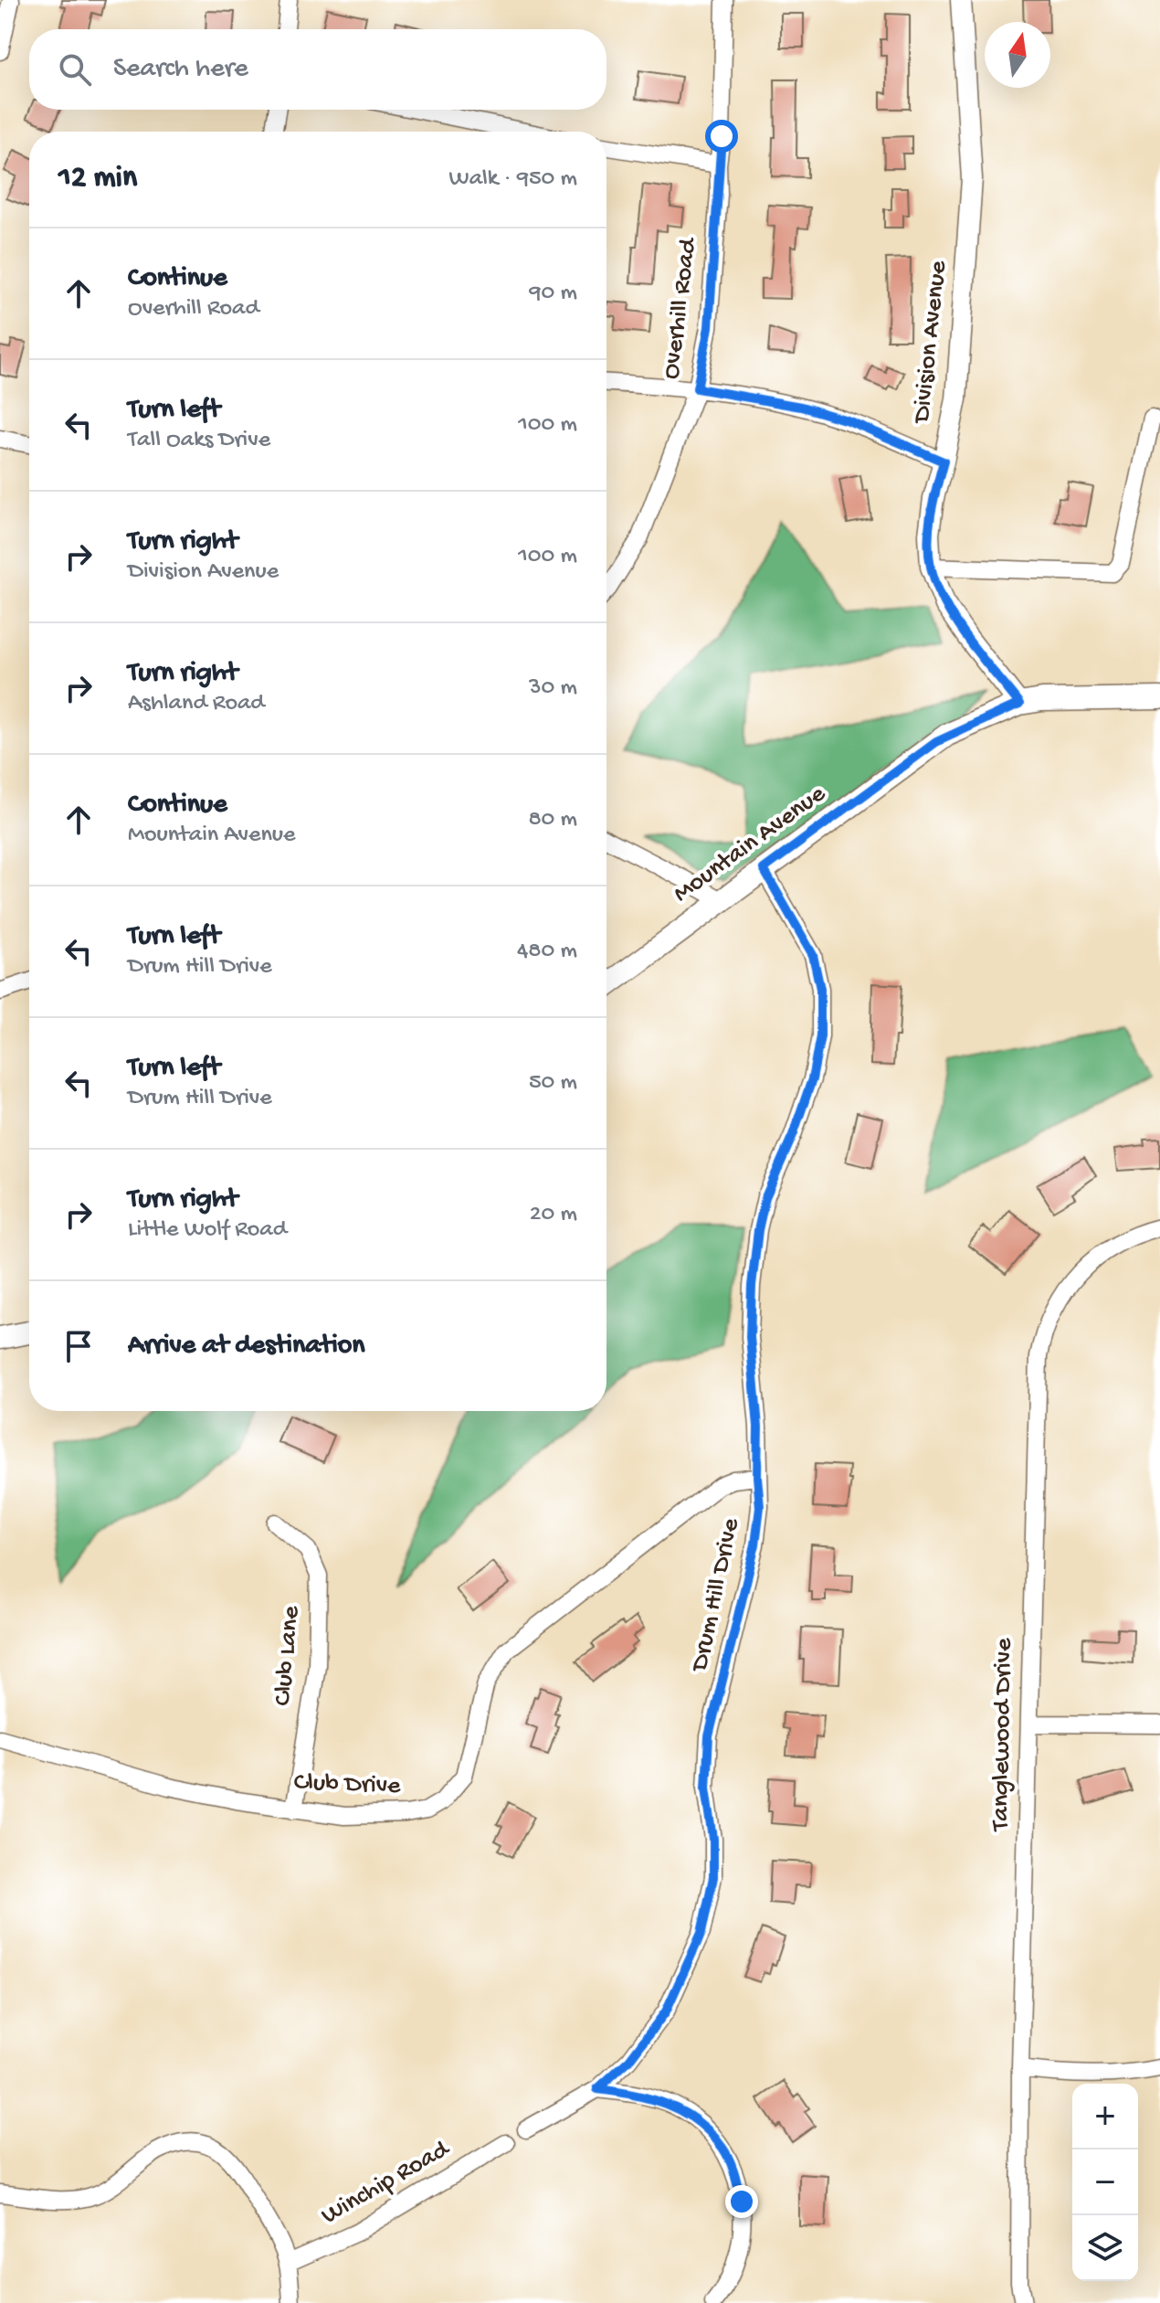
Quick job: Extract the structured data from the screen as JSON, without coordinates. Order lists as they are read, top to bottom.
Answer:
{
  "streets": {
    "main road": ["Mountain Avenue"],
    "street": [
      "Overhill Road",
      "Division Avenue",
      "Drum Hill Drive",
      "Club Lane",
      "Tanglewood Drive",
      "Club Drive",
      "Winchip Road"
    ]
  },
  "crossings": [
    ["Division Avenue", "Mountain Avenue"],
    ["Mountain Avenue", "Drum Hill Drive"],
    ["Drum Hill Drive", "Club Drive"],
    ["Club Lane", "Club Drive"]
  ],
  "north": "top",
  "page": {
    "search": "Search here",
    "heading": ["12 min", "Walk · 950 m"],
    "list": [
      ["Continue", "Overhill Road", "90 m"],
      ["Turn left", "Tall Oaks Drive", "100 m"],
      ["Turn right", "Division Avenue", "100 m"],
      ["Turn right", "Ashland Road", "30 m"],
      ["Continue", "Mountain Avenue", "80 m"],
      ["Turn left", "Drum Hill Drive", "480 m"],
      ["Turn left", "Drum Hill Drive", "50 m"],
      ["Turn right", "Little Wolf Road", "20 m"],
      "Arrive at destination"
    ],
    "map_buttons": ["+", "−"]
  }
}
